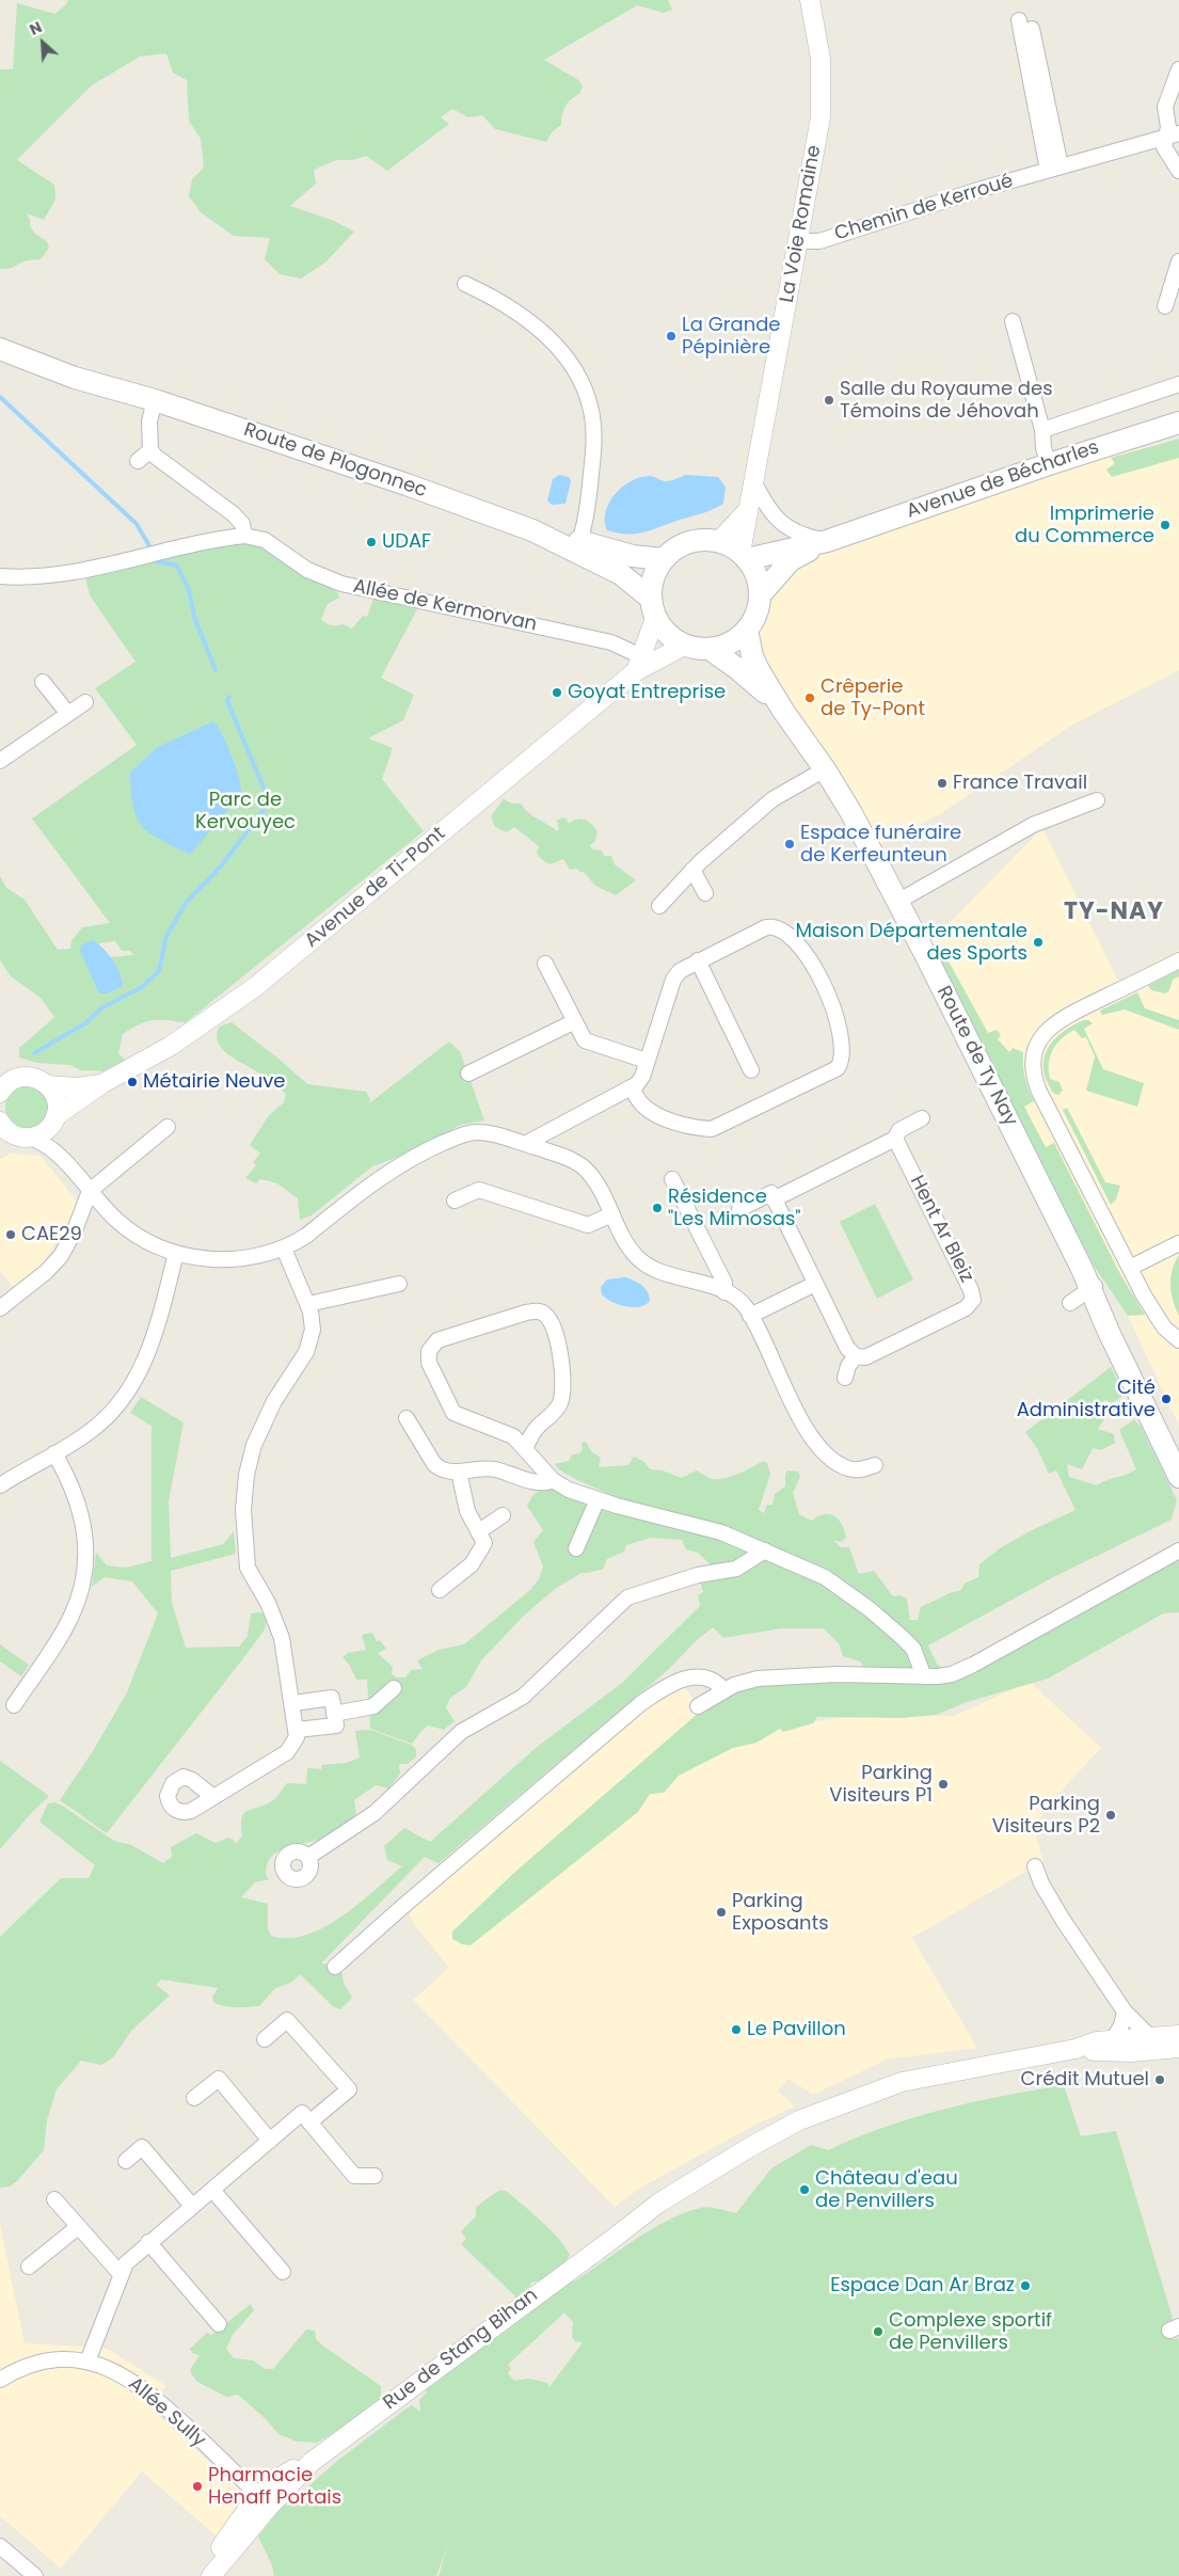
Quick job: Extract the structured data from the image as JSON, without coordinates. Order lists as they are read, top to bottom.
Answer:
{
  "streets": {
    "main road": ["Route de Plogonnec", "Avenue de Bécharles", "Route de Ty Nay"],
    "street": [
      "Chemin de Kerroué",
      "La Voie Romaine",
      "Allée de Kermorvan",
      "Avenue de Ti-Pont",
      "Hent Ar Bleiz",
      "Rue de Stang Bihan",
      "Allée Sully"
    ]
  },
  "crossings": [
    ["Chemin de Kerroué", "La Voie Romaine"],
    ["La Voie Romaine", "Route de Plogonnec"],
    ["La Voie Romaine", "Avenue de Bécharles"],
    ["La Voie Romaine", "Avenue de Ti-Pont"],
    ["La Voie Romaine", "Route de Ty Nay"],
    ["Route de Plogonnec", "Avenue de Bécharles"],
    ["Route de Plogonnec", "Avenue de Ti-Pont"],
    ["Route de Plogonnec", "Route de Ty Nay"],
    ["Avenue de Bécharles", "Avenue de Ti-Pont"],
    ["Avenue de Bécharles", "Route de Ty Nay"],
    ["Allée de Kermorvan", "Avenue de Ti-Pont"],
    ["Avenue de Ti-Pont", "Route de Ty Nay"],
    ["Rue de Stang Bihan", "Allée Sully"]
  ],
  "districts": ["TY-NAY"],
  "parks": ["Parc de Kervouyec"],
  "places": [
    "La Grande Pépinière",
    "Salle du Royaume des Témoins de Jéhovah",
    "Imprimerie du Commerce",
    "UDAF",
    "Goyat Entreprise",
    "Crêperie de Ty-Pont",
    "France Travail",
    "Espace funéraire de Kerfeunteun",
    "Maison Départementale des Sports",
    "Métairie Neuve",
    "Résidence \"Les Mimosas\"",
    "CAE29",
    "Cité Administrative",
    "Parking Visiteurs P1",
    "Parking Visiteurs P2",
    "Parking Exposants",
    "Le Pavillon",
    "Crédit Mutuel",
    "Château d'eau de Penvillers",
    "Espace Dan Ar Braz",
    "Complexe sportif de Penvillers",
    "Pharmacie Henaff Portais"
  ],
  "north": "top left"
}
